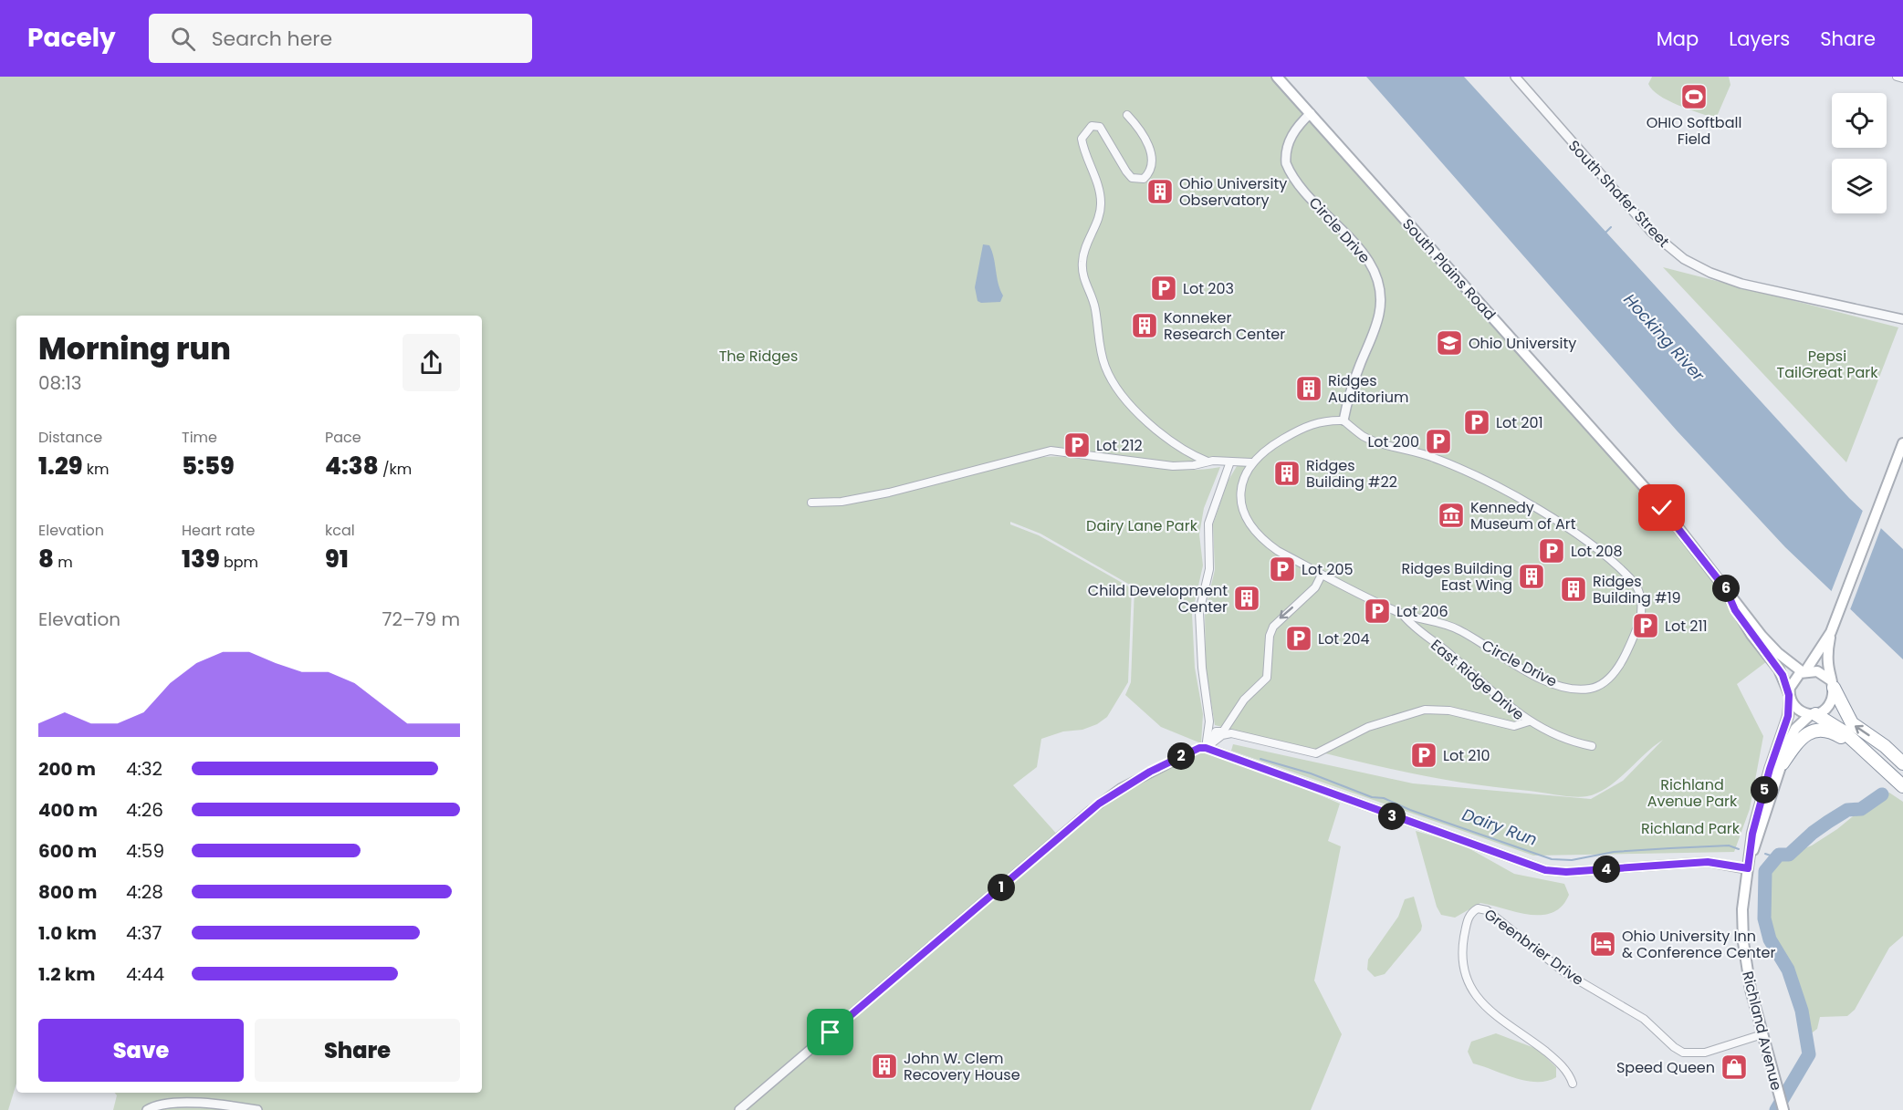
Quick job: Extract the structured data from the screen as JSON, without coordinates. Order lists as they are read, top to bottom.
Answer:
{
  "streets": {
    "main road": ["South Plains Road", "Richland Avenue"],
    "street": [
      "South Shafer Street",
      "Circle Drive",
      "East Ridge Drive",
      "Greenbrier Drive"
    ]
  },
  "crossings": [
    ["Circle Drive", "South Plains Road"],
    ["Circle Drive", "East Ridge Drive"],
    ["South Plains Road", "Richland Avenue"],
    ["Greenbrier Drive", "Richland Avenue"]
  ],
  "water": ["Hocking River", "Dairy Run"],
  "parks": [
    "The Ridges",
    "Pepsi TailGreat Park",
    "Dairy Lane Park",
    "Richland Avenue Park",
    "Richland Park"
  ],
  "places": {
    "sports": ["OHIO Softball Field"],
    "building": [
      "Ohio University Observatory",
      "Konneker Research Center",
      "Ridges Auditorium",
      "Ridges Building #22",
      "Ridges Building East Wing",
      "Ridges Building #19",
      "Child Development Center",
      "John W. Clem Recovery House"
    ],
    "parking": [
      "Lot 203",
      "Lot 201",
      "Lot 200",
      "Lot 212",
      "Lot 208",
      "Lot 205",
      "Lot 206",
      "Lot 211",
      "Lot 204",
      "Lot 210"
    ],
    "school or university": ["Ohio University"],
    "museum": ["Kennedy Museum of Art"],
    "hotel": ["Ohio University Inn & Conference Center"],
    "shop": ["Speed Queen"]
  },
  "page": {
    "header": "Pacely",
    "search": "Search here",
    "nav": ["Map", "Layers", "Share"],
    "heading": ["Morning run", "08:13"],
    "stats": [
      ["Distance", "1.29 km"],
      ["Time", "5:59"],
      ["Pace", "4:38 /km"],
      ["Elevation", "8 m"],
      ["Heart rate", "139 bpm"],
      ["kcal", "91"]
    ],
    "pins": [
      "6",
      "2",
      "5",
      "3",
      "4",
      "1"
    ],
    "chart": ["Elevation", "72–79 m"],
    "list": [
      {
        "name": "200 m",
        "note": "4:32"
      },
      {
        "name": "400 m",
        "note": "4:26"
      },
      {
        "name": "600 m",
        "note": "4:59"
      },
      {
        "name": "800 m",
        "note": "4:28"
      },
      {
        "name": "1.0 km",
        "note": "4:37"
      },
      {
        "name": "1.2 km",
        "note": "4:44"
      }
    ],
    "buttons": ["Save", "Share"]
  }
}
